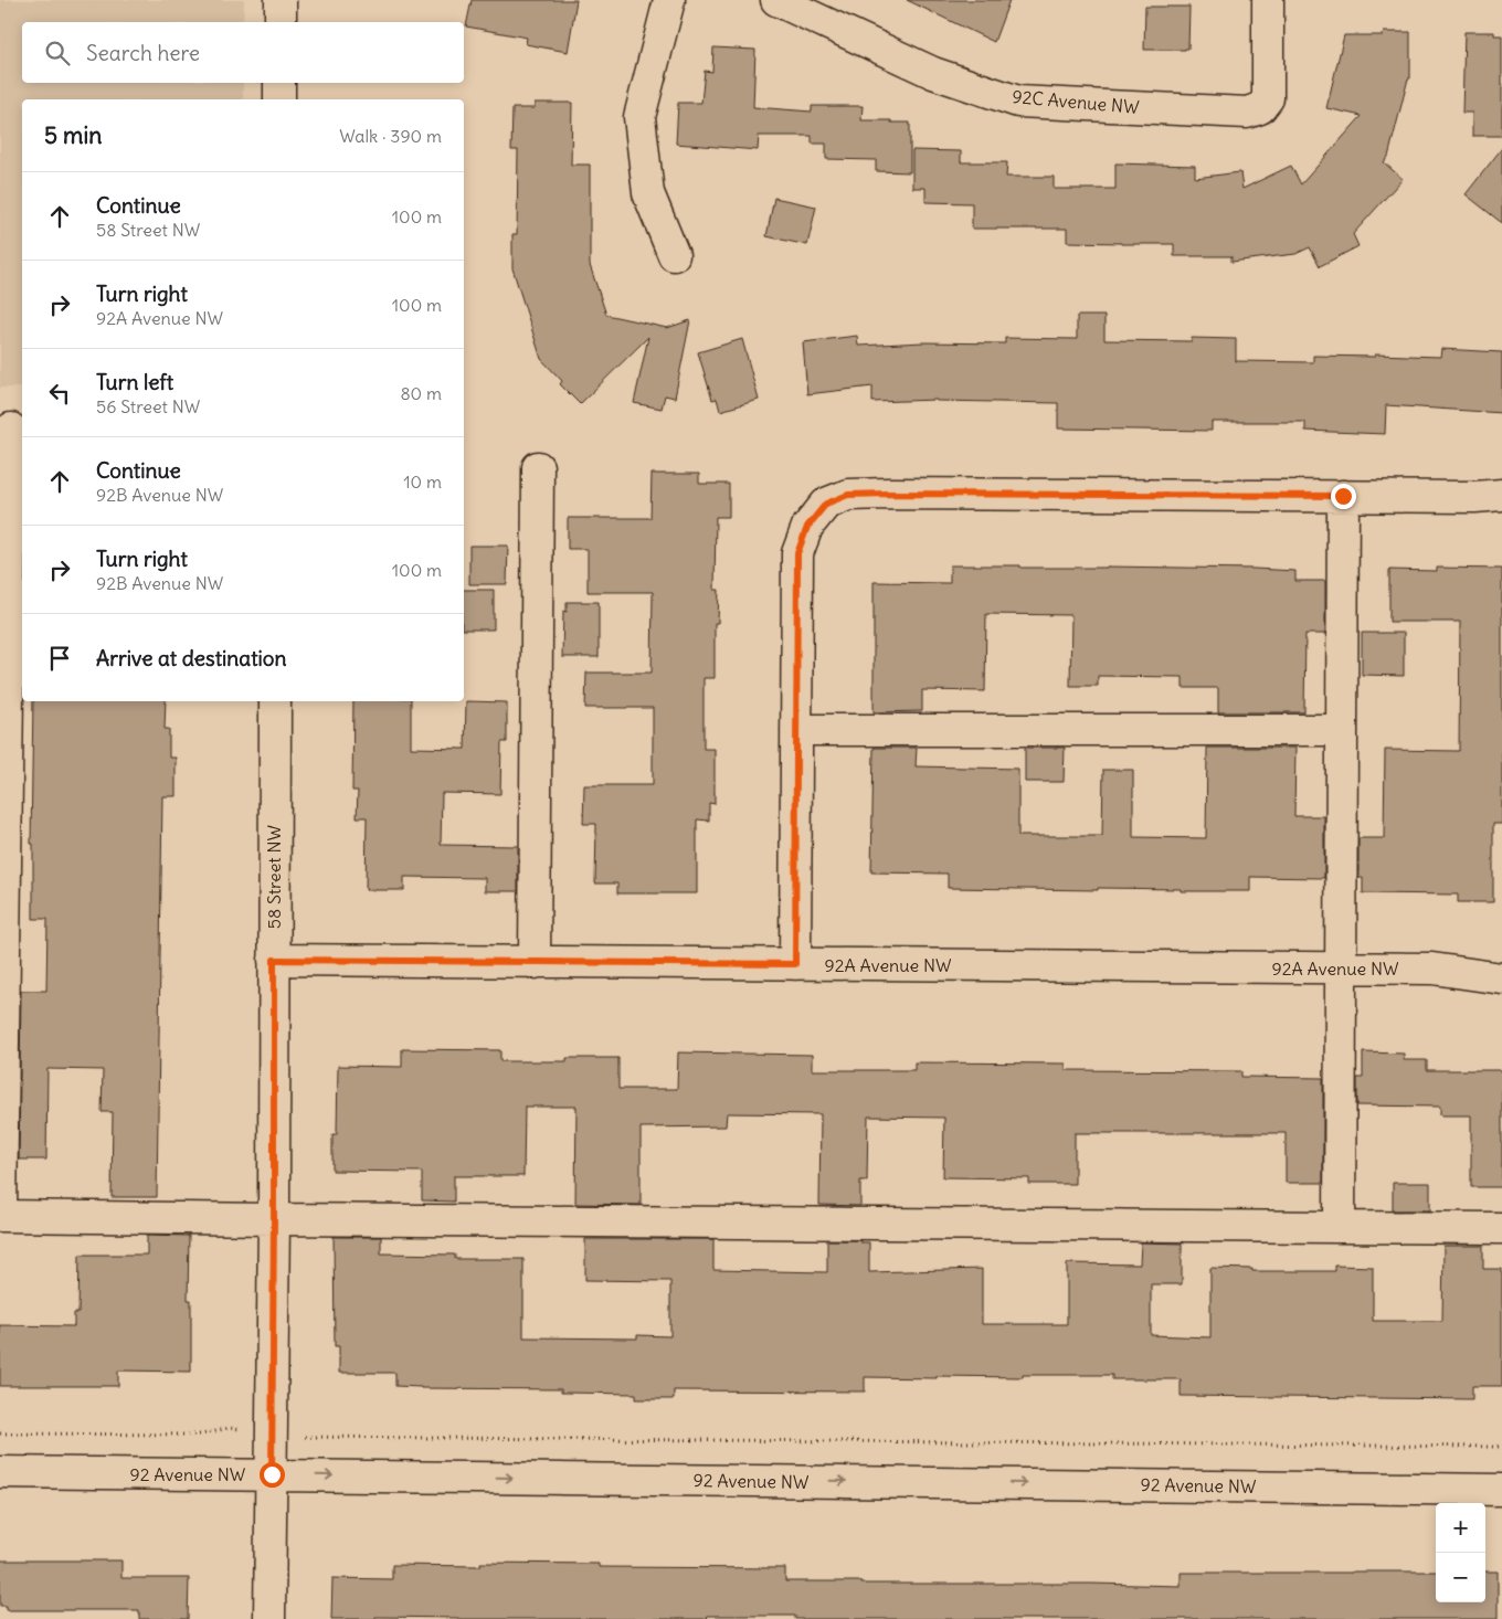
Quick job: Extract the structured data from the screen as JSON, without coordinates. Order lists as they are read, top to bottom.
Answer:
{
  "streets": {
    "street": [
      "92C Avenue NW",
      "58 Street NW",
      "92A Avenue NW",
      "92 Avenue NW"
    ]
  },
  "crossings": [
    ["58 Street NW", "92A Avenue NW"],
    ["58 Street NW", "92 Avenue NW"]
  ],
  "page": {
    "search": "Search here",
    "heading": ["5 min", "Walk · 390 m"],
    "list": [
      ["Continue", "58 Street NW", "100 m"],
      ["Turn right", "92A Avenue NW", "100 m"],
      ["Turn left", "56 Street NW", "80 m"],
      ["Continue", "92B Avenue NW", "10 m"],
      ["Turn right", "92B Avenue NW", "100 m"],
      "Arrive at destination"
    ],
    "map_buttons": ["+", "−"]
  }
}
